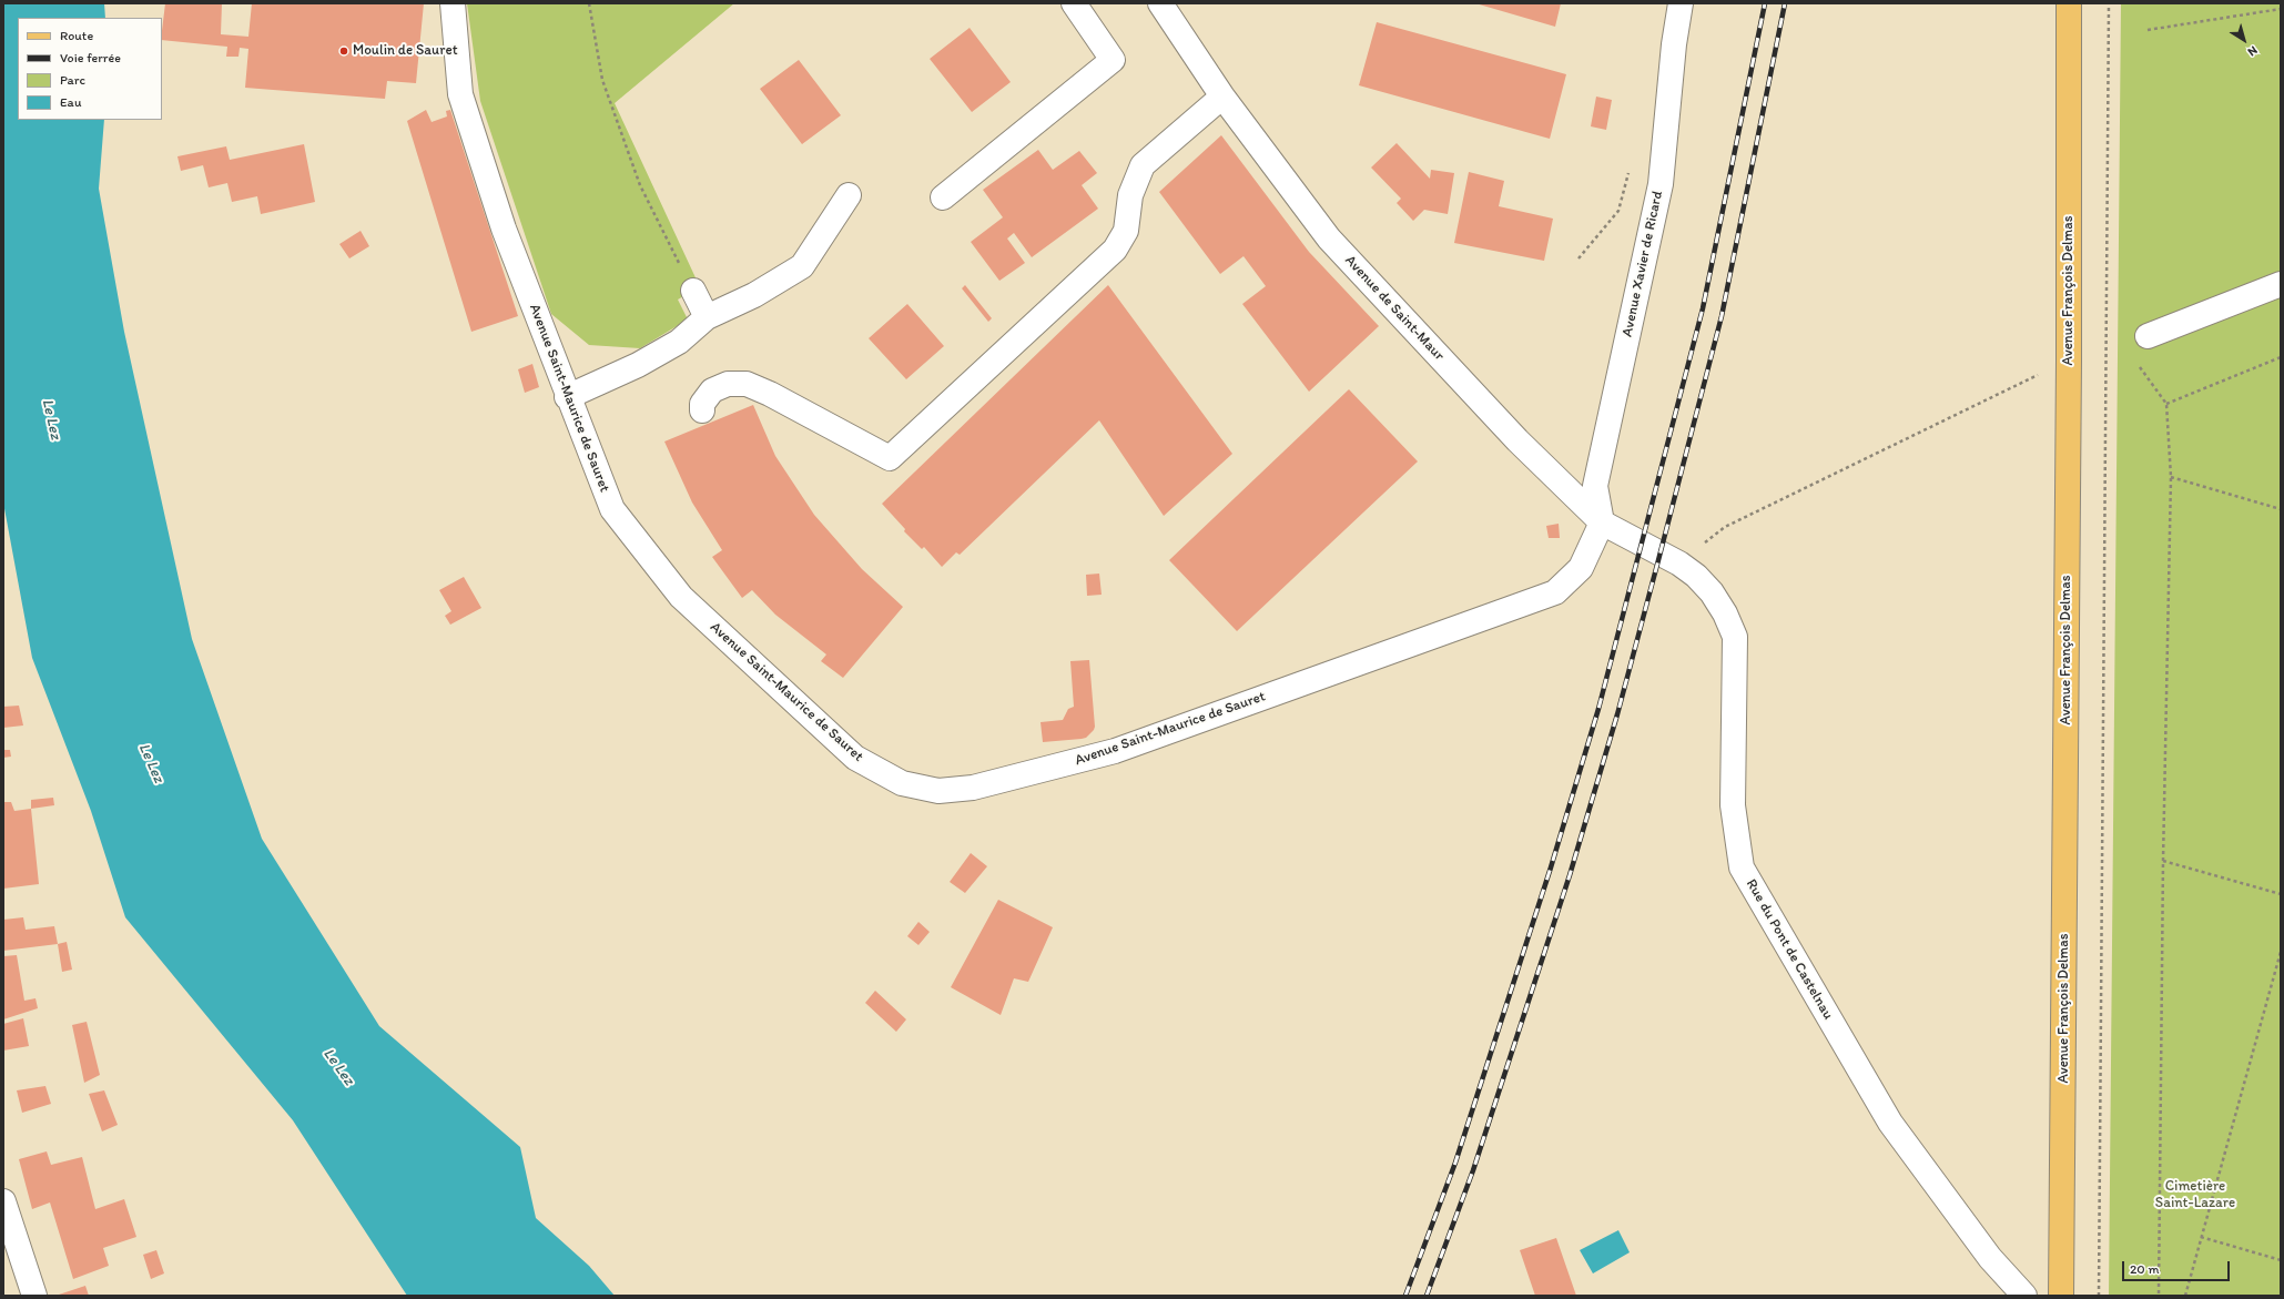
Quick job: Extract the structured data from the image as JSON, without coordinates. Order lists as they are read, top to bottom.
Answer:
{
  "streets": {
    "main road": ["Avenue François Delmas"],
    "street": [
      "Avenue Xavier de Ricard",
      "Avenue de Saint-Maur",
      "Avenue Saint-Maurice de Sauret",
      "Rue du Pont de Castelnau"
    ]
  },
  "crossings": [
    ["Avenue Xavier de Ricard", "Avenue de Saint-Maur"],
    ["Avenue Xavier de Ricard", "Avenue Saint-Maurice de Sauret"],
    ["Avenue de Saint-Maur", "Avenue Saint-Maurice de Sauret"],
    ["Avenue de Saint-Maur", "Rue du Pont de Castelnau"]
  ],
  "water": ["Le Lez"],
  "parks": ["Cimetière Saint-Lazare"],
  "places": ["Moulin de Sauret"],
  "legend": [
    "Route",
    "Voie ferrée",
    "Parc",
    "Eau"
  ],
  "scale_bar": "20 m",
  "north": "bottom right"
}
